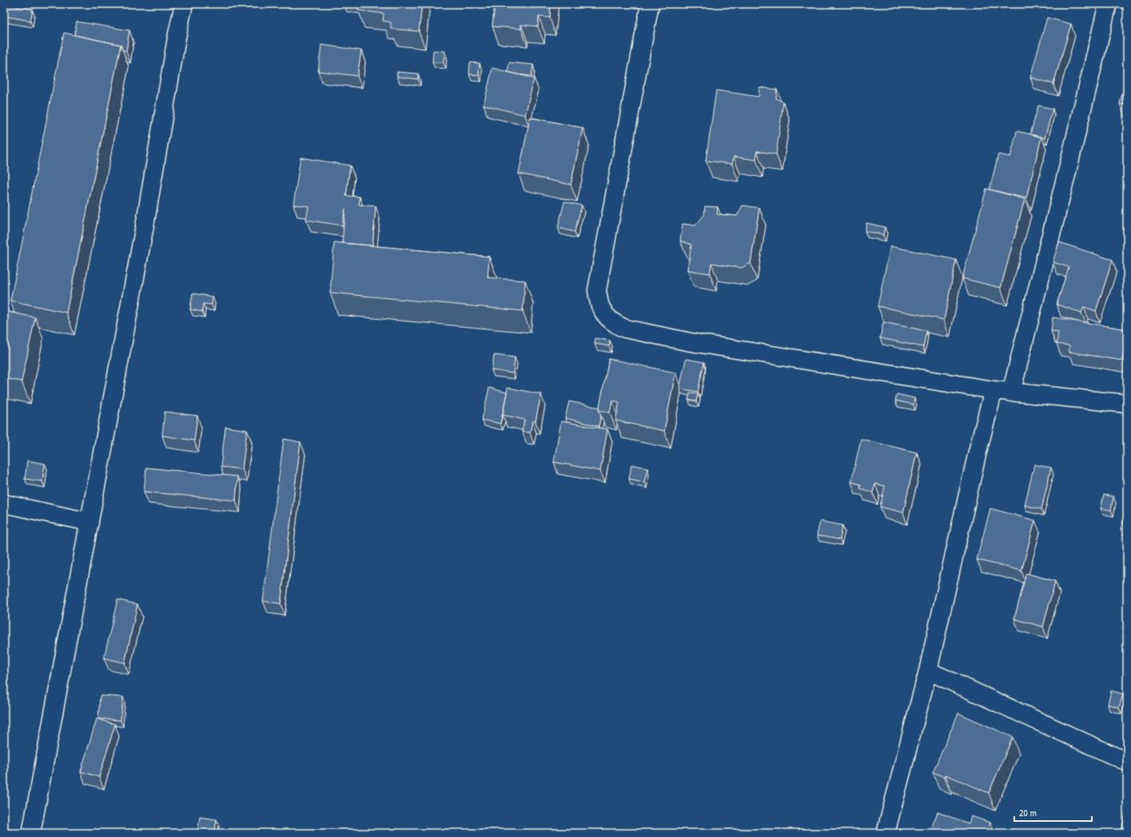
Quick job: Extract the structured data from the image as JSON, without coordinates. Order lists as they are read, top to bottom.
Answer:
{
  "scale_bar": "20 m"
}
